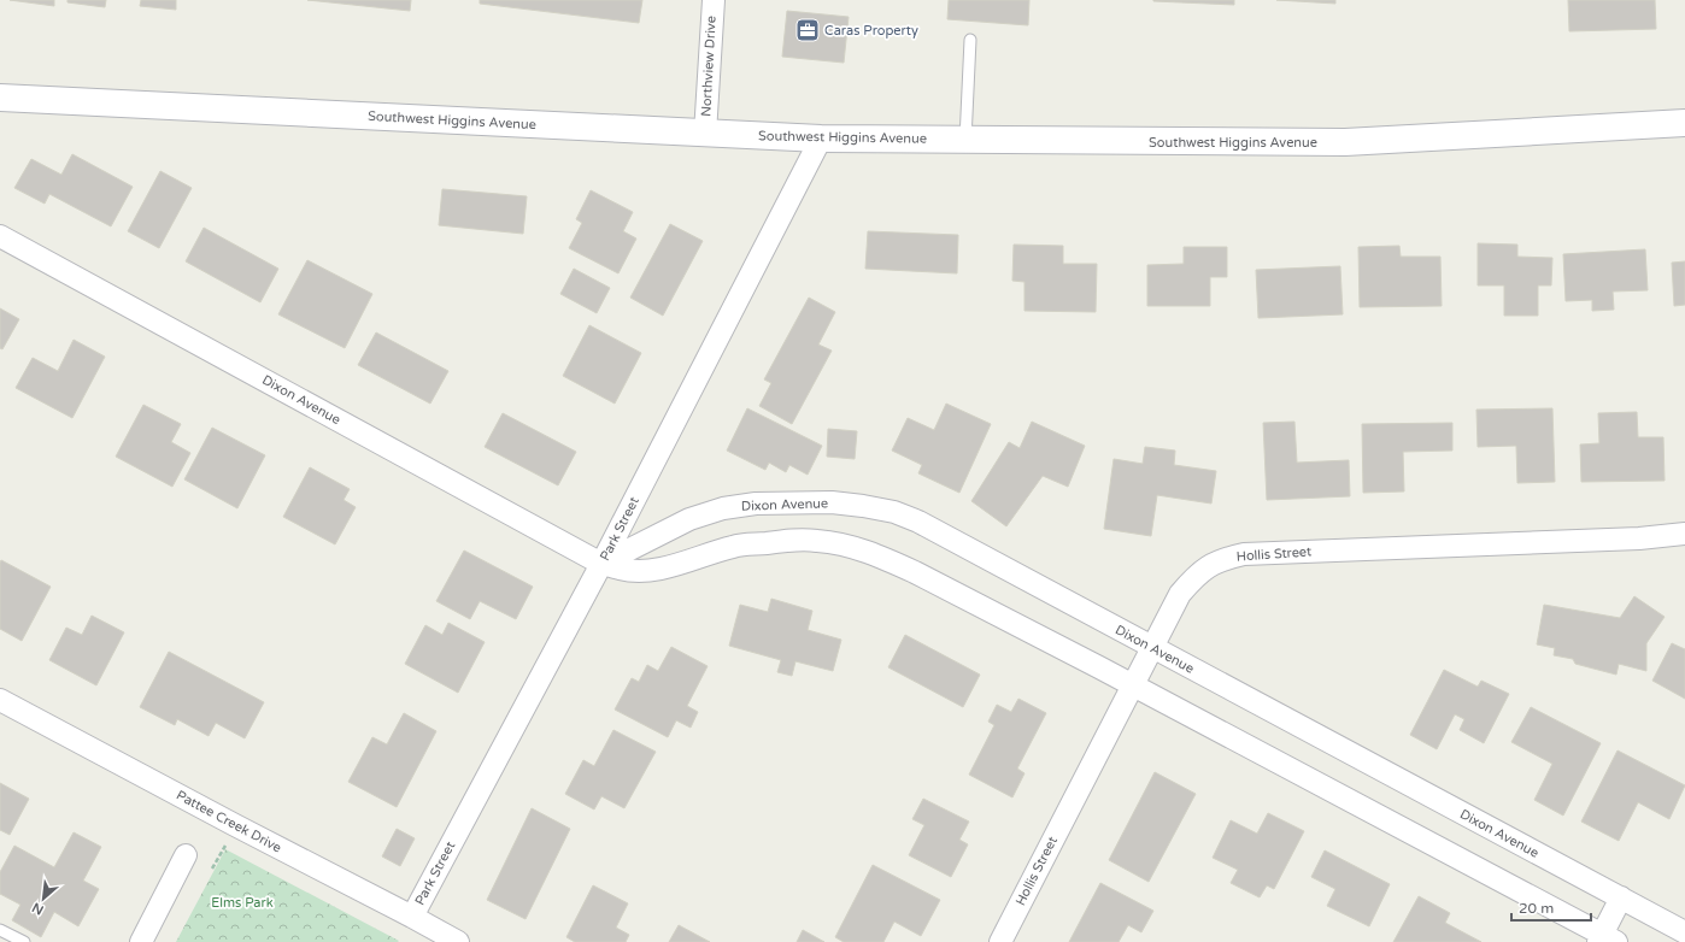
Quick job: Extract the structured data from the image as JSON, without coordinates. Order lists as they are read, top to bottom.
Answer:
{
  "streets": {
    "main road": ["Southwest Higgins Avenue"],
    "street": [
      "Northview Drive",
      "Dixon Avenue",
      "Park Street",
      "Hollis Street",
      "Pattee Creek Drive"
    ]
  },
  "crossings": [
    ["Northview Drive", "Southwest Higgins Avenue"],
    ["Southwest Higgins Avenue", "Park Street"],
    ["Dixon Avenue", "Park Street"],
    ["Dixon Avenue", "Hollis Street"],
    ["Park Street", "Pattee Creek Drive"]
  ],
  "parks": ["Elms Park"],
  "places": {
    "office": ["Caras Property"]
  },
  "scale_bar": "20 m",
  "north": "bottom left"
}
